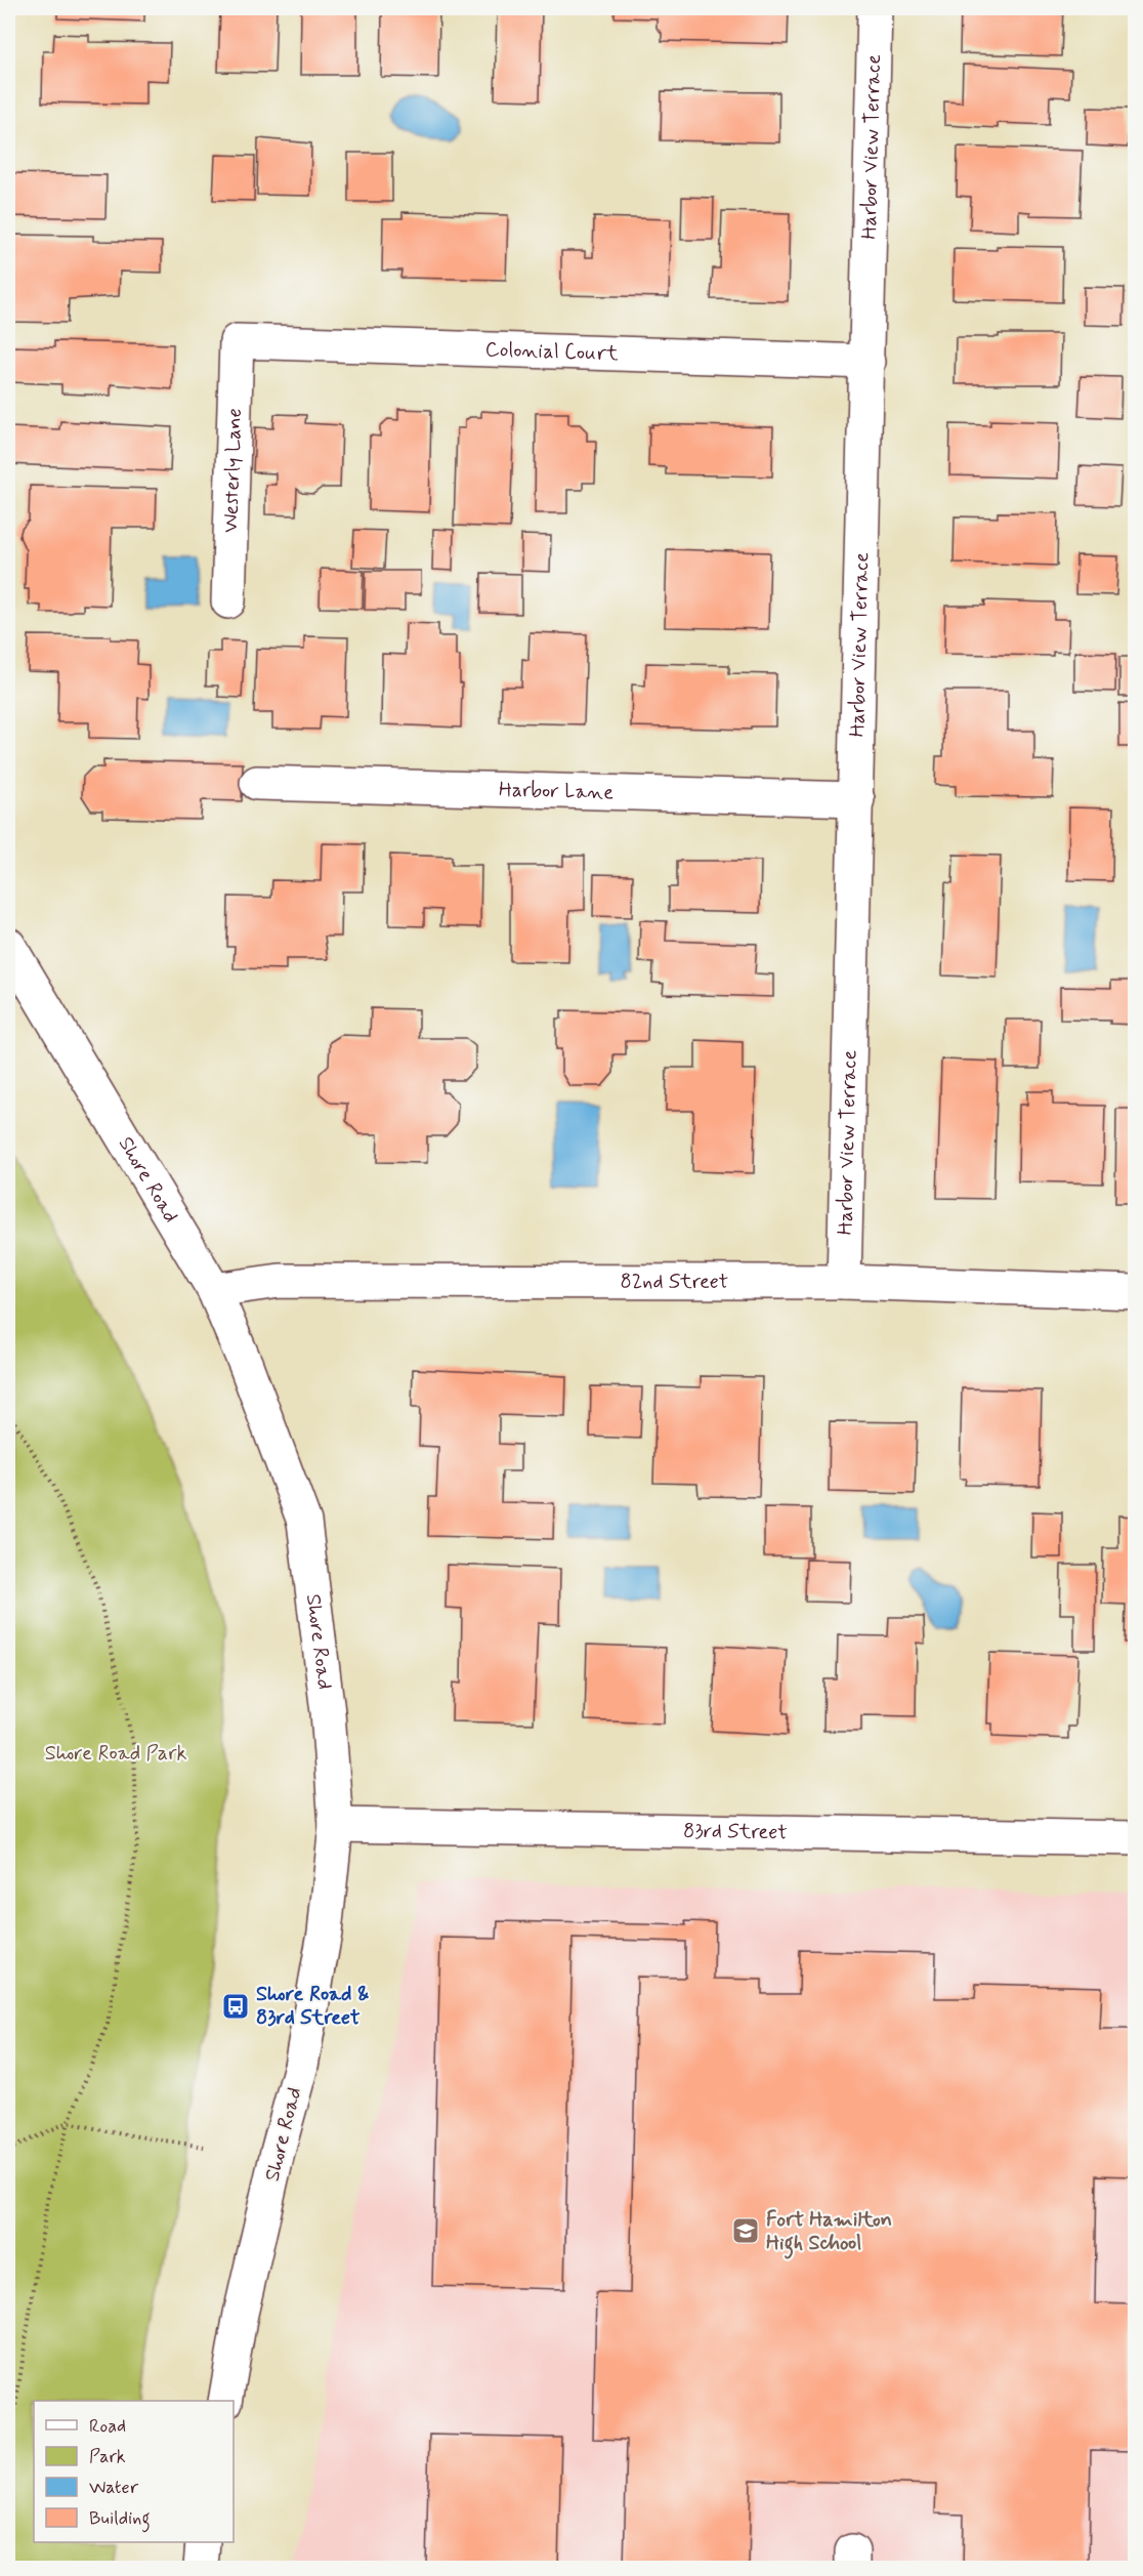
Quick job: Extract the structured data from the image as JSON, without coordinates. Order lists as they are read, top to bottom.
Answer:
{
  "streets": {
    "street": [
      "Harbor View Terrace",
      "Colonial Court",
      "Westerly Lane",
      "Harbor Lane",
      "Shore Road",
      "82nd Street",
      "83rd Street"
    ]
  },
  "crossings": [
    ["Harbor View Terrace", "Colonial Court"],
    ["Harbor View Terrace", "Harbor Lane"],
    ["Harbor View Terrace", "82nd Street"],
    ["Colonial Court", "Westerly Lane"],
    ["Shore Road", "82nd Street"],
    ["Shore Road", "83rd Street"]
  ],
  "parks": ["Shore Road Park"],
  "places": {
    "bus stop": ["Shore Road & 83rd Street"],
    "school or university": ["Fort Hamilton High School"]
  },
  "legend": [
    "Road",
    "Park",
    "Water",
    "Building"
  ]
}
